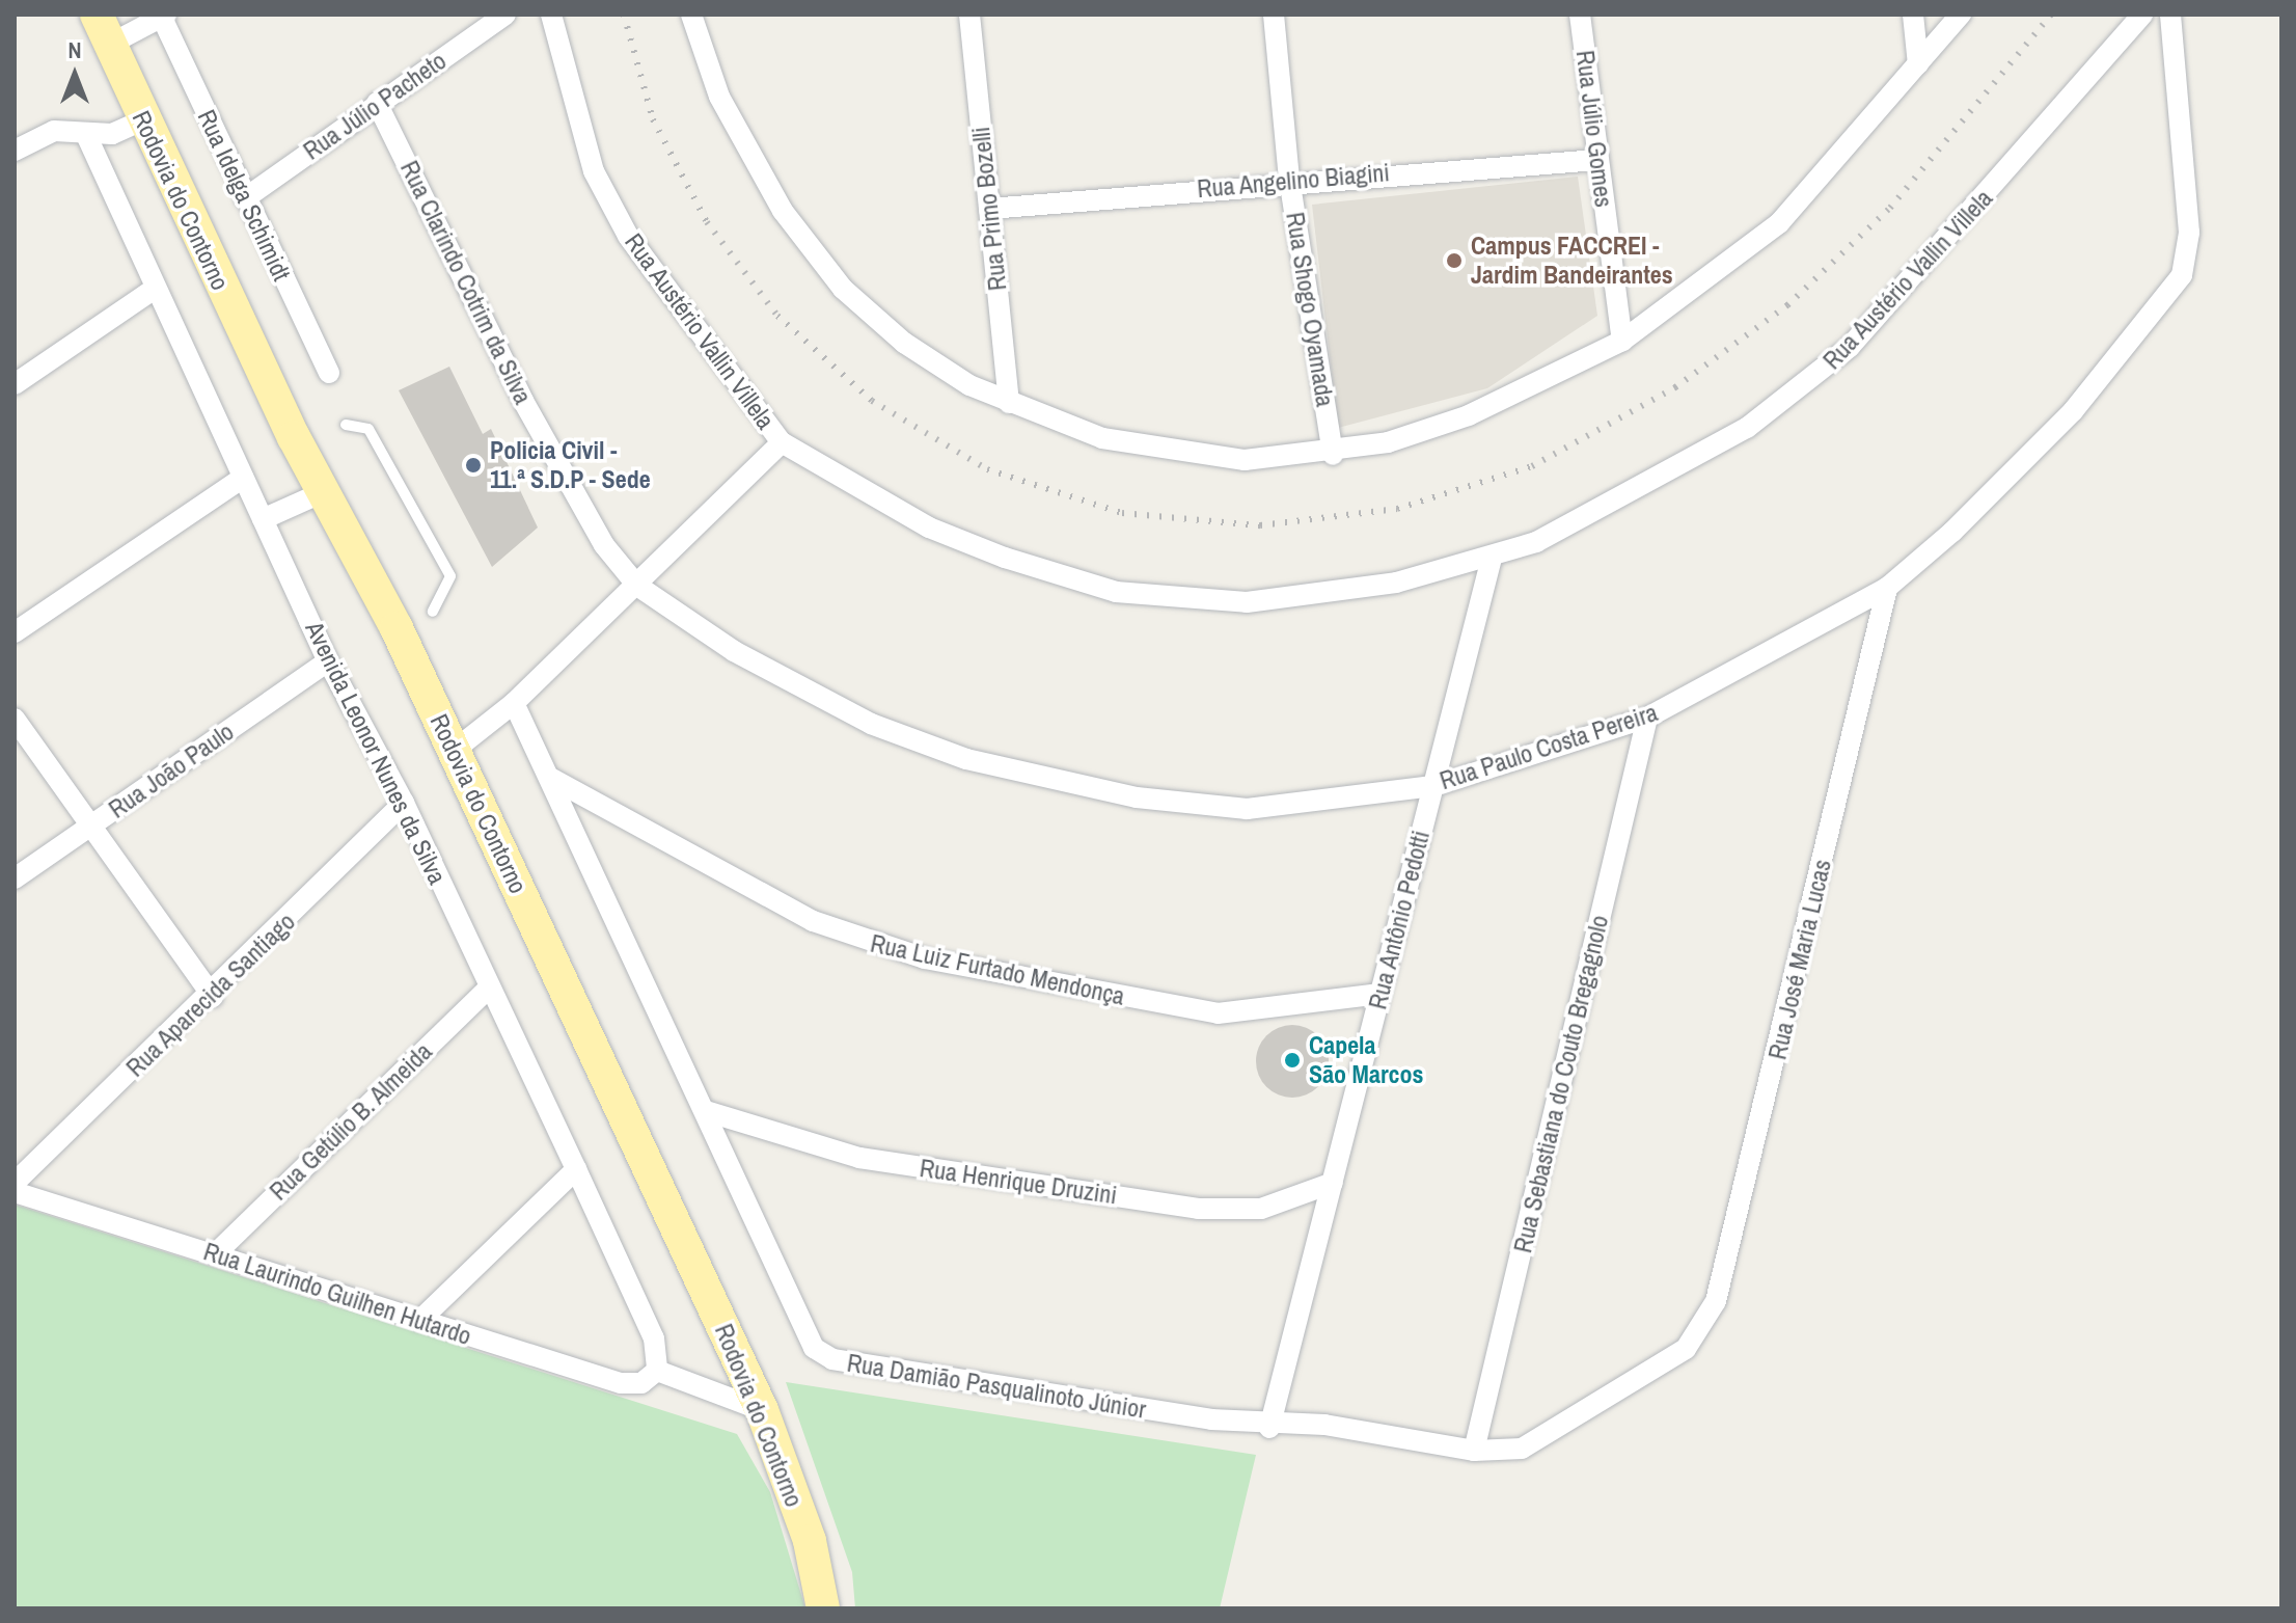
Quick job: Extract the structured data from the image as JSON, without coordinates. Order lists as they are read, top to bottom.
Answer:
{
  "streets": {
    "main road": ["Rodovia do Contorno"],
    "street": [
      "Rua Júlio Pacheto",
      "Rua Júlio Gomes",
      "Rua Angelino Biagini",
      "Rua Idelga Schimidt",
      "Rua Primo Bozelli",
      "Rua Austério Vallin Villela",
      "Rua Clarindo Cotrim da Silva",
      "Rua Shogo Oyamada",
      "Rua Paulo Costa Pereira",
      "Avenida Leonor Nunes da Silva",
      "Rua João Paulo",
      "Rua Antônio Pedotti",
      "Rua José Maria Lucas",
      "Rua Luiz Furtado Mendonça",
      "Rua Aparecida Santiago",
      "Rua Sebastiana do Couto Bregagnolo",
      "Rua Getúlio B. Almeida",
      "Rua Henrique Druzini",
      "Rua Laurindo Guilhen Hutardo",
      "Rua Damião Pasqualinoto Júnior"
    ]
  },
  "crossings": [
    ["Rua Júlio Pacheto", "Rua Idelga Schimidt"],
    ["Rua Júlio Pacheto", "Rua Clarindo Cotrim da Silva"],
    ["Rua Júlio Gomes", "Rua Angelino Biagini"],
    ["Rua Angelino Biagini", "Rua Primo Bozelli"],
    ["Rua Angelino Biagini", "Rua Shogo Oyamada"],
    ["Rua Austério Vallin Villela", "Rua Antônio Pedotti"],
    ["Rua Clarindo Cotrim da Silva", "Rua Paulo Costa Pereira"],
    ["Rua Paulo Costa Pereira", "Rua Antônio Pedotti"],
    ["Rua Paulo Costa Pereira", "Rua José Maria Lucas"],
    ["Rua Paulo Costa Pereira", "Rua Sebastiana do Couto Bregagnolo"],
    ["Avenida Leonor Nunes da Silva", "Rua João Paulo"],
    ["Avenida Leonor Nunes da Silva", "Rua Aparecida Santiago"],
    ["Avenida Leonor Nunes da Silva", "Rua Getúlio B. Almeida"],
    ["Avenida Leonor Nunes da Silva", "Rua Laurindo Guilhen Hutardo"],
    ["Rua Antônio Pedotti", "Rua Luiz Furtado Mendonça"],
    ["Rua Antônio Pedotti", "Rua Henrique Druzini"],
    ["Rua Antônio Pedotti", "Rua Damião Pasqualinoto Júnior"],
    ["Rua José Maria Lucas", "Rua Damião Pasqualinoto Júnior"],
    ["Rua Luiz Furtado Mendonça", "Rua Damião Pasqualinoto Júnior"],
    ["Rua Sebastiana do Couto Bregagnolo", "Rua Damião Pasqualinoto Júnior"],
    ["Rua Getúlio B. Almeida", "Rua Laurindo Guilhen Hutardo"],
    ["Rua Henrique Druzini", "Rua Damião Pasqualinoto Júnior"]
  ],
  "places": ["Campus FACCREI - Jardim Bandeirantes", "Policia Civil - 11.ª S.D.P - Sede", "Capela São Marcos"],
  "north": "top"
}
